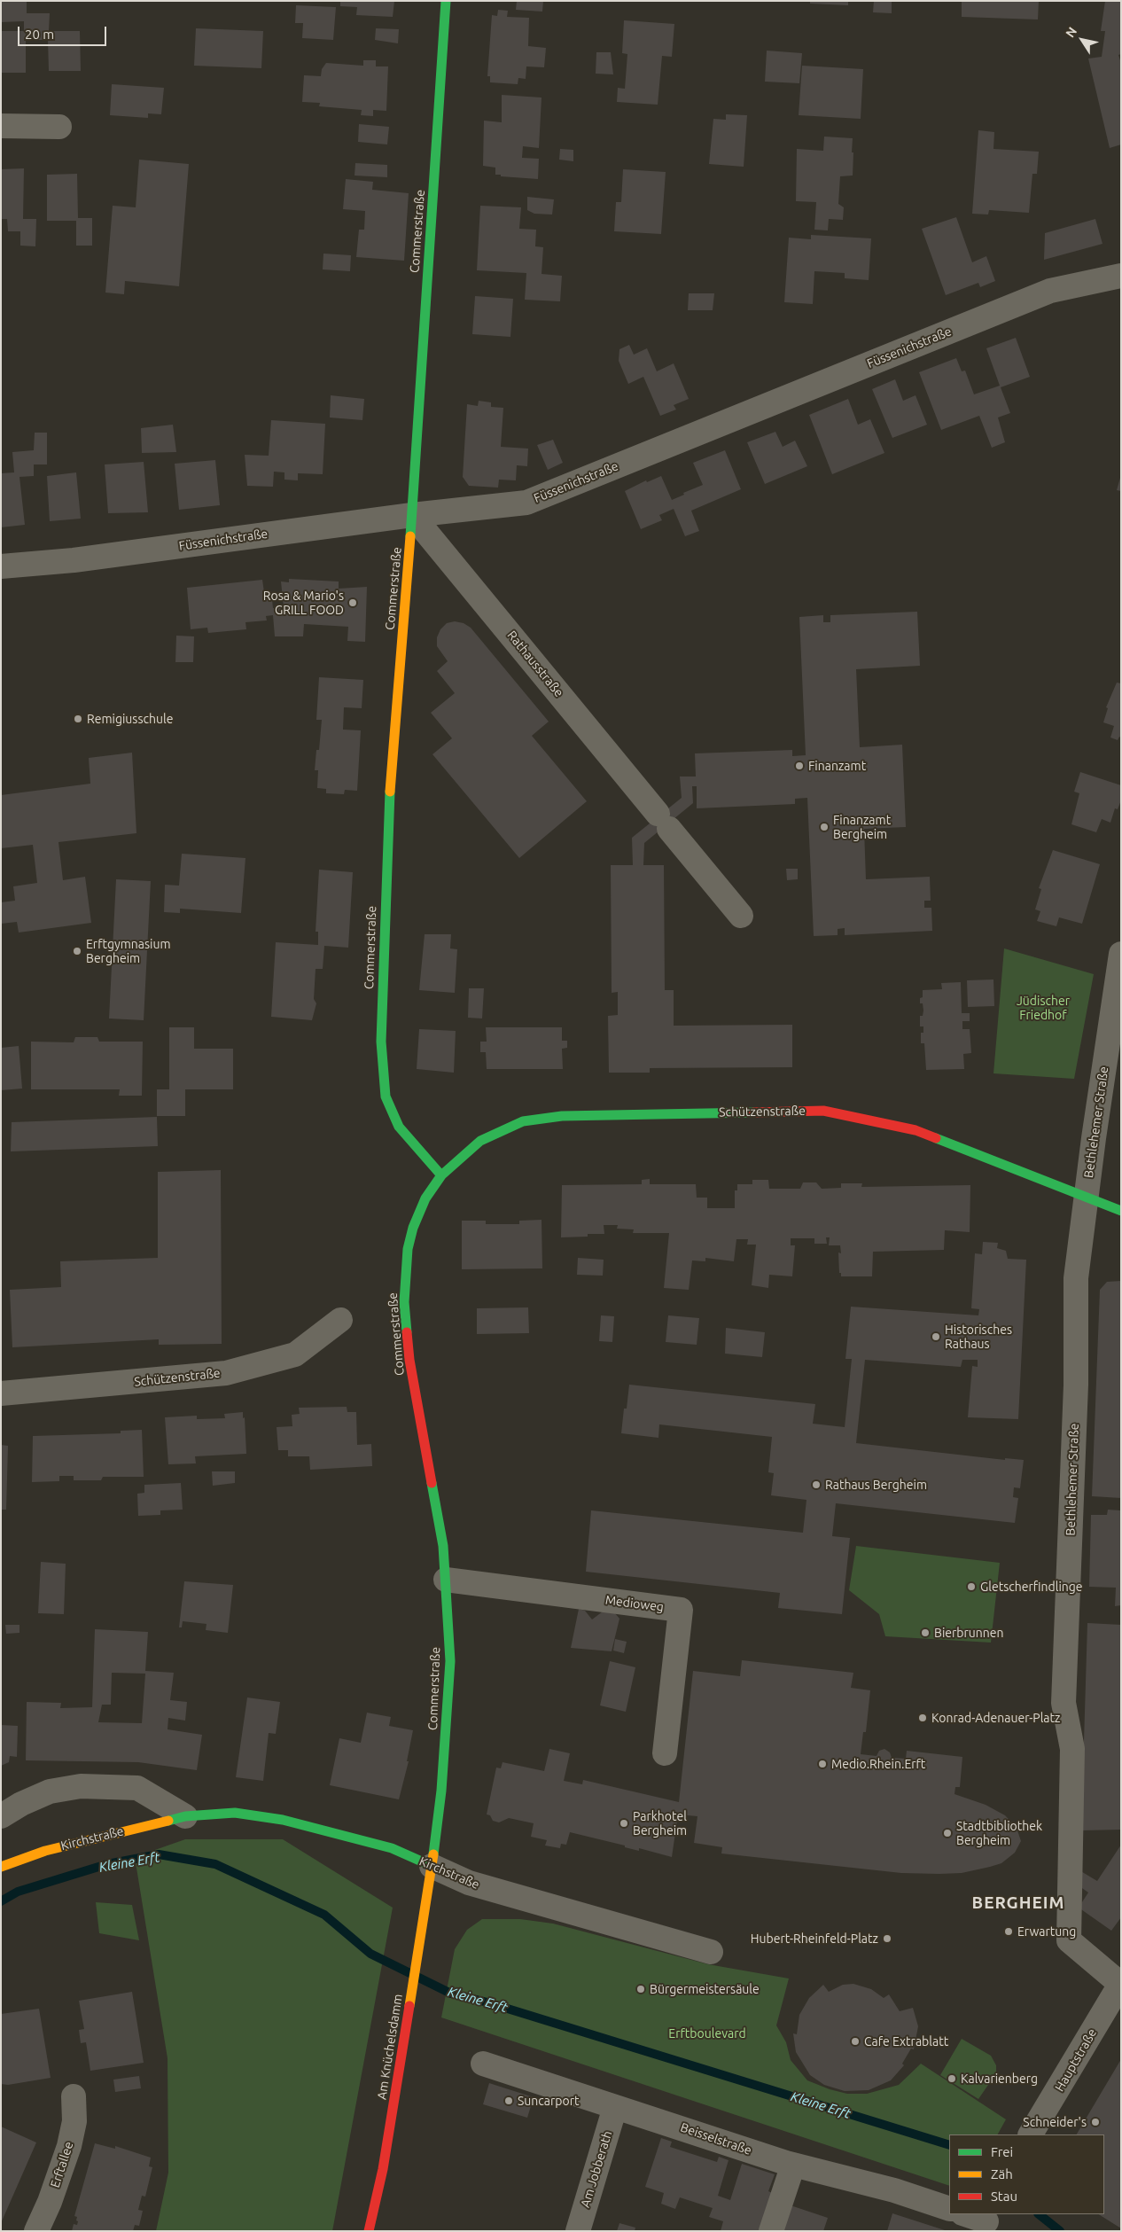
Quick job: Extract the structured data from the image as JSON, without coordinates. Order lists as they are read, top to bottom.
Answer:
{
  "streets": {
    "main road": [
      "Commerstraße",
      "Schützenstraße",
      "Kirchstraße",
      "Am Knüchelsdamm"
    ],
    "street": [
      "Füssenichstraße",
      "Rathausstraße",
      "Bethlehemer Straße",
      "Medioweg",
      "Hauptstraße",
      "Beisselstraße",
      "Erftallee",
      "Am Jobberath"
    ]
  },
  "crossings": [
    ["Commerstraße", "Füssenichstraße"],
    ["Commerstraße", "Rathausstraße"],
    ["Commerstraße", "Schützenstraße"],
    ["Commerstraße", "Medioweg"],
    ["Commerstraße", "Kirchstraße"],
    ["Commerstraße", "Am Knüchelsdamm"],
    ["Füssenichstraße", "Rathausstraße"],
    ["Schützenstraße", "Bethlehemer Straße"],
    ["Bethlehemer Straße", "Hauptstraße"],
    ["Kirchstraße", "Am Knüchelsdamm"],
    ["Beisselstraße", "Am Jobberath"]
  ],
  "districts": ["BERGHEIM"],
  "water": ["Kleine Erft"],
  "parks": ["Jüdischer Friedhof", "Erftboulevard"],
  "places": [
    "Rosa & Mario's GRILL FOOD",
    "Remigiusschule",
    "Finanzamt",
    "Finanzamt Bergheim",
    "Erftgymnasium Bergheim",
    "Historisches Rathaus",
    "Rathaus Bergheim",
    "Gletscherfindlinge",
    "Bierbrunnen",
    "Konrad-Adenauer-Platz",
    "Medio.Rhein.Erft",
    "Parkhotel Bergheim",
    "Stadtbibliothek Bergheim",
    "Erwartung",
    "Hubert-Rheinfeld-Platz",
    "Bürgermeistersäule",
    "Cafe Extrablatt",
    "Kalvarienberg",
    "Suncarport",
    "Schneider's"
  ],
  "legend": ["Frei", "Zäh", "Stau"],
  "scale_bar": "20 m",
  "north": "top left"
}
